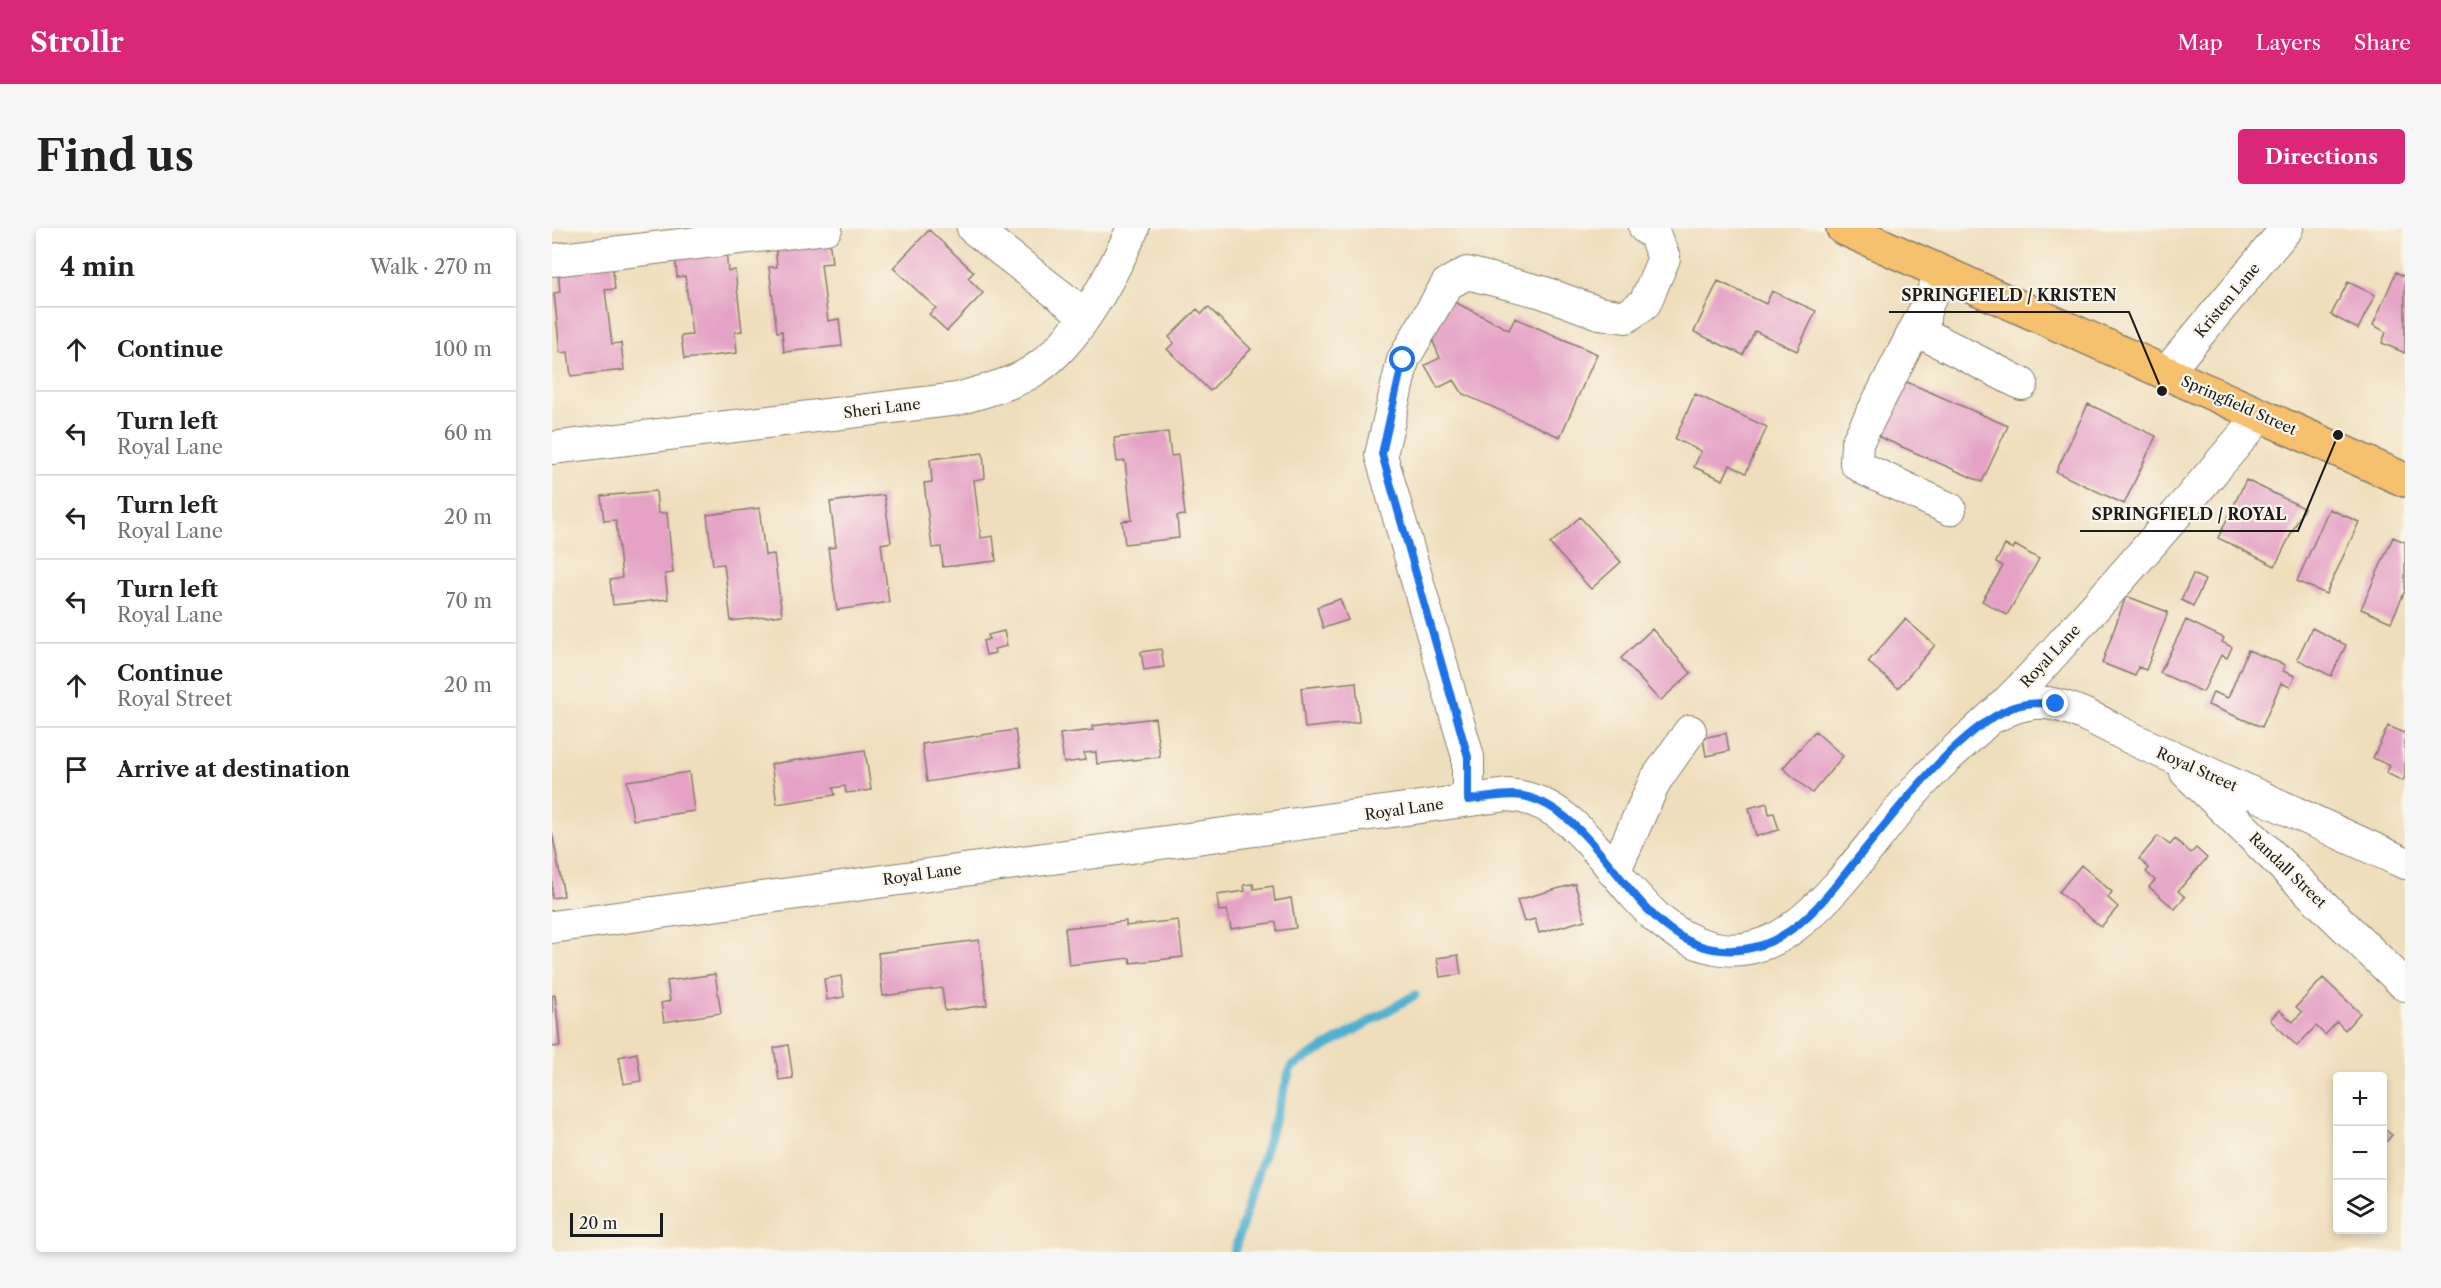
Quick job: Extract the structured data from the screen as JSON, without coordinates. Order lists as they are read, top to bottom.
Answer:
{
  "streets": {
    "main road": ["Springfield Street"],
    "street": [
      "Kristen Lane",
      "Sheri Lane",
      "Royal Lane",
      "Royal Street",
      "Randall Street"
    ]
  },
  "crossings": [
    ["Kristen Lane", "Springfield Street"],
    ["Springfield Street", "Royal Lane"],
    ["Royal Lane", "Royal Street"],
    ["Royal Street", "Randall Street"]
  ],
  "places": ["SPRINGFIELD / KRISTEN", "SPRINGFIELD / ROYAL"],
  "scale_bar": "20 m",
  "page": {
    "header": "Strollr",
    "nav": ["Map", "Layers", "Share"],
    "buttons": "Directions",
    "title": "Find us",
    "heading": ["4 min", "Walk · 270 m"],
    "list": [
      ["Continue", "100 m"],
      ["Turn left", "Royal Lane", "60 m"],
      ["Turn left", "Royal Lane", "20 m"],
      ["Turn left", "Royal Lane", "70 m"],
      ["Continue", "Royal Street", "20 m"],
      "Arrive at destination"
    ],
    "map_buttons": ["+", "−"],
    "scale": "20 m"
  }
}
